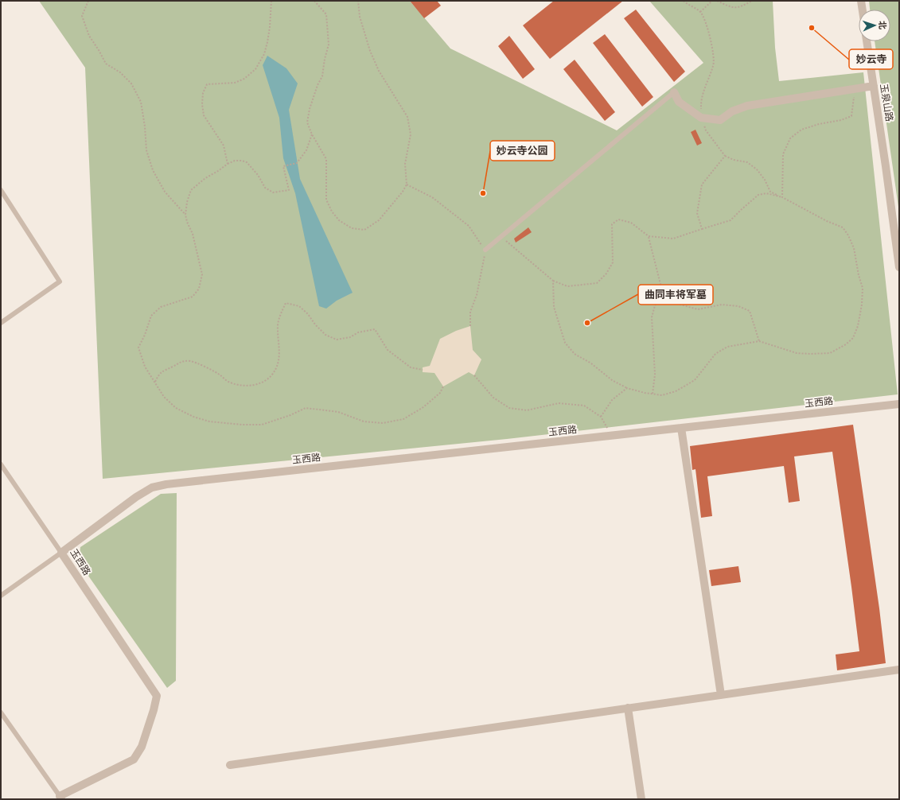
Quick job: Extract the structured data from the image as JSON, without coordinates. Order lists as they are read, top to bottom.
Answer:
{
  "streets": {
    "street": ["玉泉山路", "玉西路"]
  },
  "places": ["妙云寺", "妙云寺公园", "曲同丰将军墓"],
  "north": "right"
}
